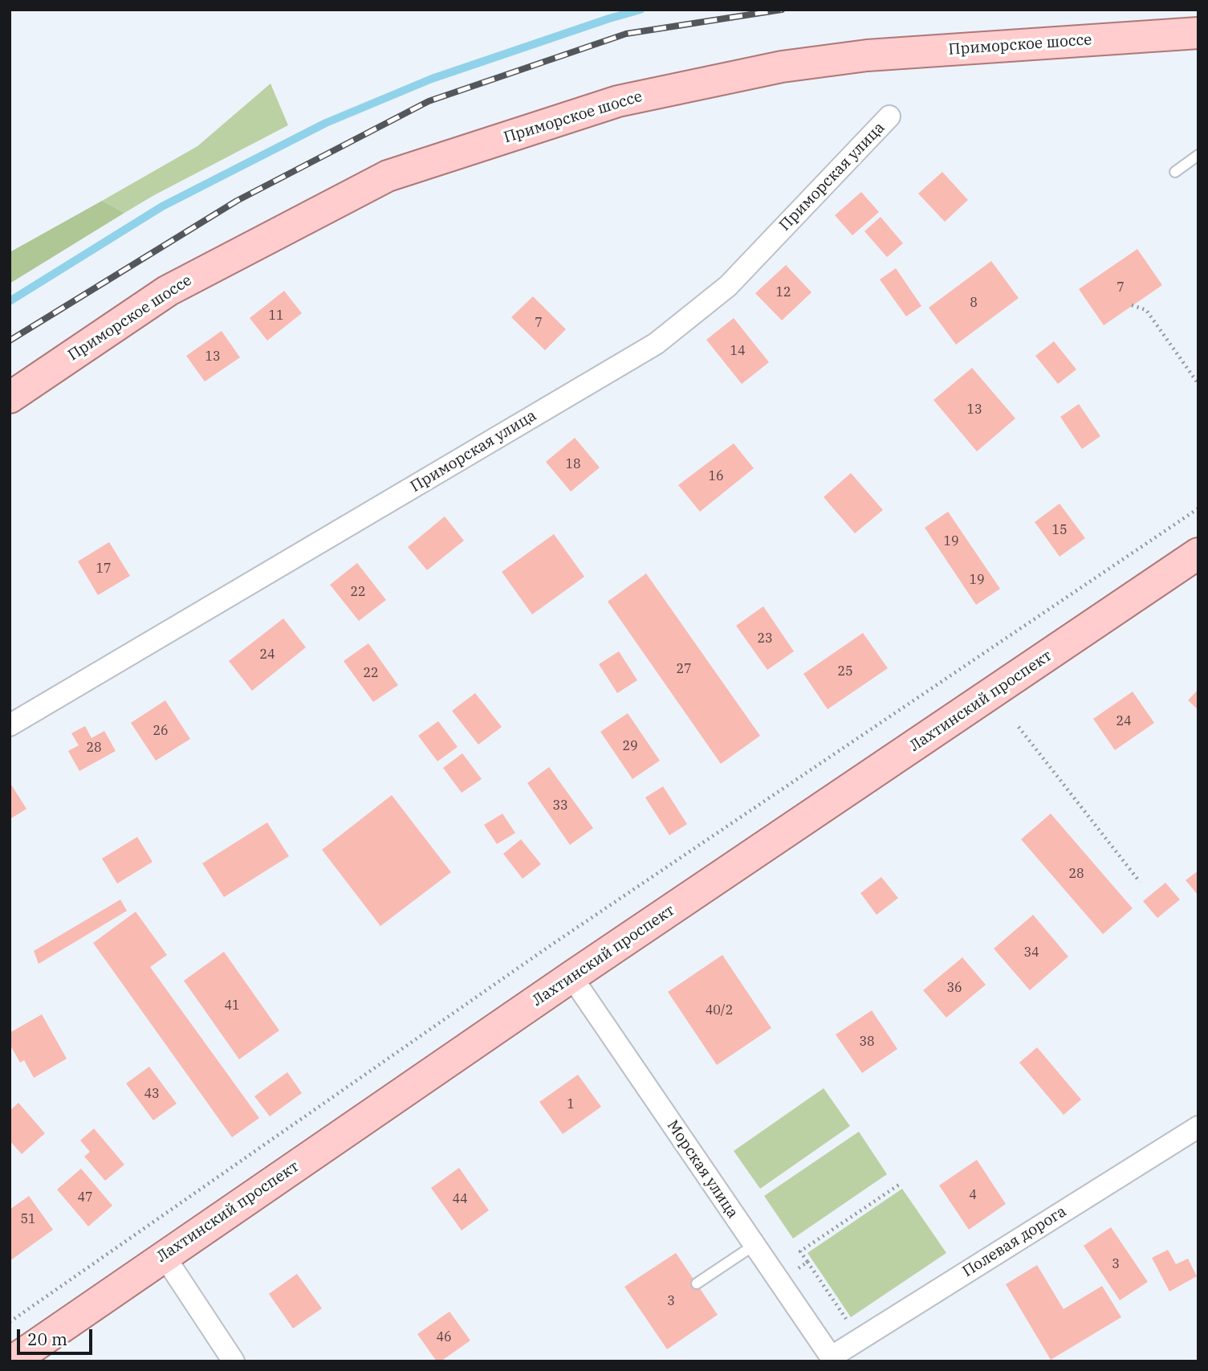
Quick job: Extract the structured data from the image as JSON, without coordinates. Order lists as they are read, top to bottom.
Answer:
{
  "streets": {
    "main road": ["Приморское шоссе", "Лахтинский проспект"],
    "street": ["Приморская улица", "Морская улица", "Полевая дорога"]
  },
  "crossings": [
    ["Лахтинский проспект", "Морская улица"],
    ["Морская улица", "Полевая дорога"]
  ],
  "house_numbers": [
    "7",
    "12",
    "8",
    "11",
    "7",
    "14",
    "13",
    "13",
    "18",
    "16",
    "15",
    "19",
    "17",
    "19",
    "22",
    "23",
    "24",
    "27",
    "25",
    "22",
    "24",
    "26",
    "29",
    "28",
    "33",
    "28",
    "34",
    "36",
    "41",
    "40/2",
    "38",
    "43",
    "1",
    "4",
    "47",
    "44",
    "51",
    "3",
    "3",
    "46"
  ],
  "scale_bar": "20 m"
}
